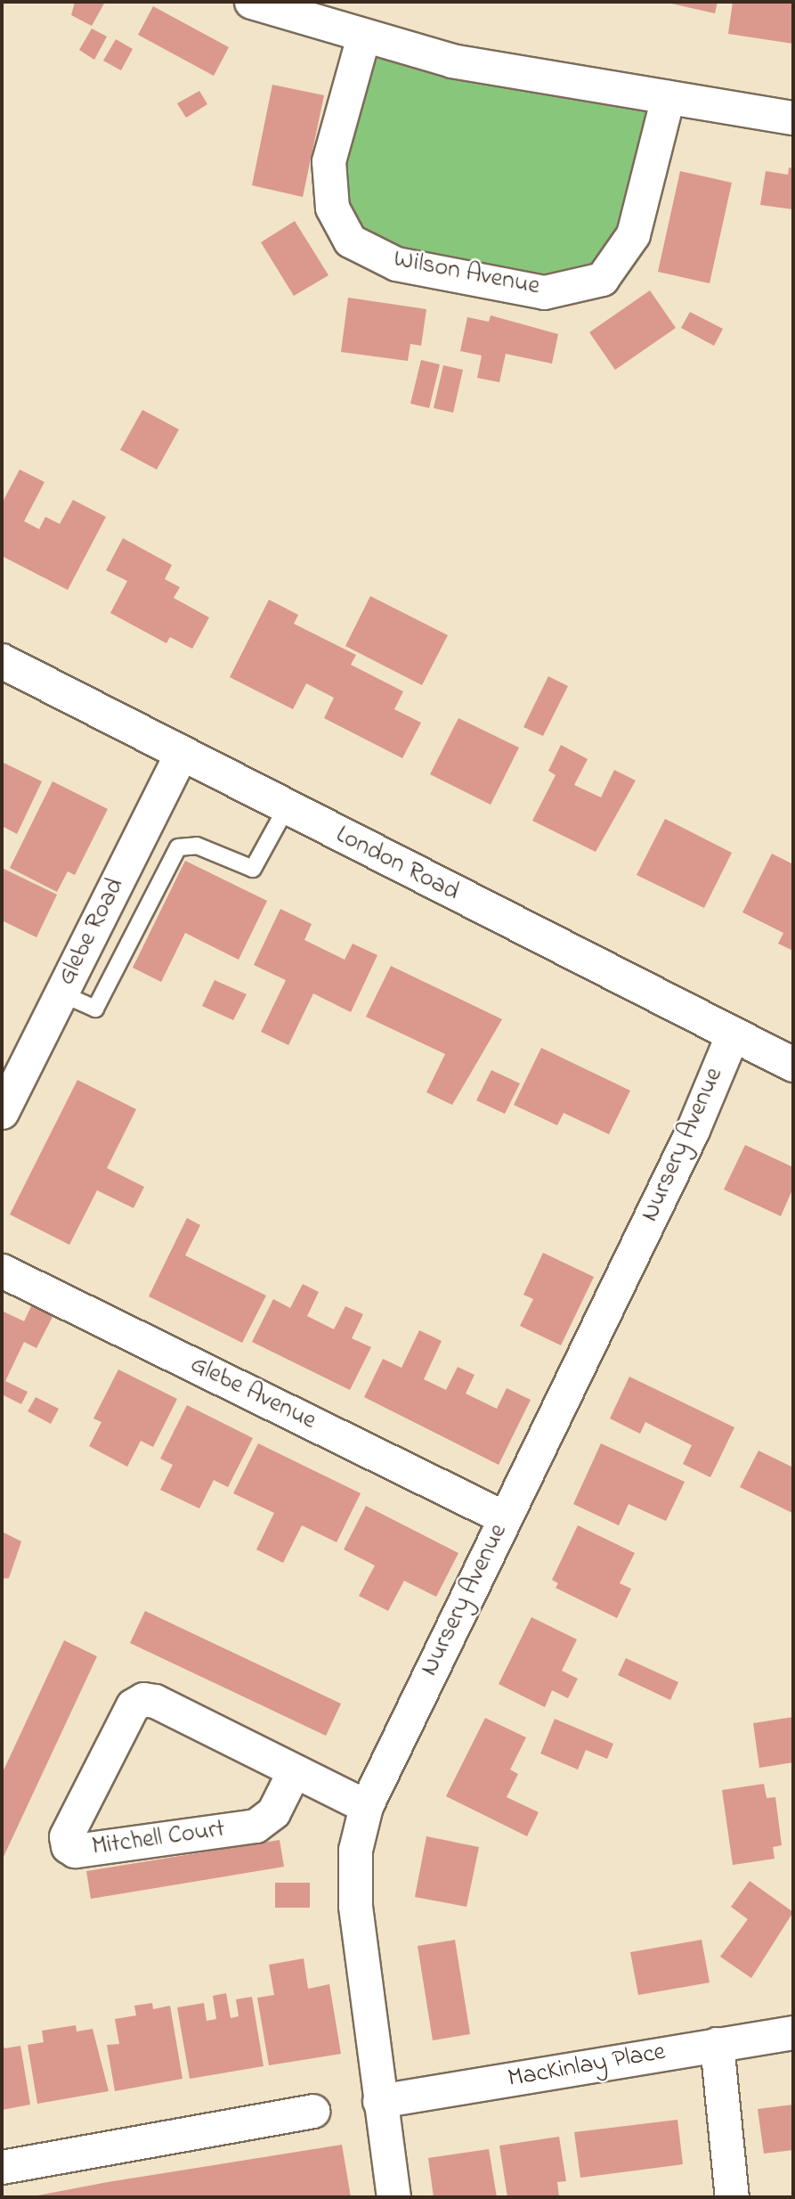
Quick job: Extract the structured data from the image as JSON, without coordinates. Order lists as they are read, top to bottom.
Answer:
{
  "streets": {
    "main road": ["London Road"],
    "street": [
      "Wilson Avenue",
      "Glebe Road",
      "Nursery Avenue",
      "Glebe Avenue",
      "Mitchell Court",
      "MacKinlay Place"
    ]
  },
  "crossings": [
    ["London Road", "Glebe Road"],
    ["London Road", "Nursery Avenue"],
    ["Nursery Avenue", "Glebe Avenue"],
    ["Nursery Avenue", "Mitchell Court"],
    ["Nursery Avenue", "MacKinlay Place"]
  ]
}
